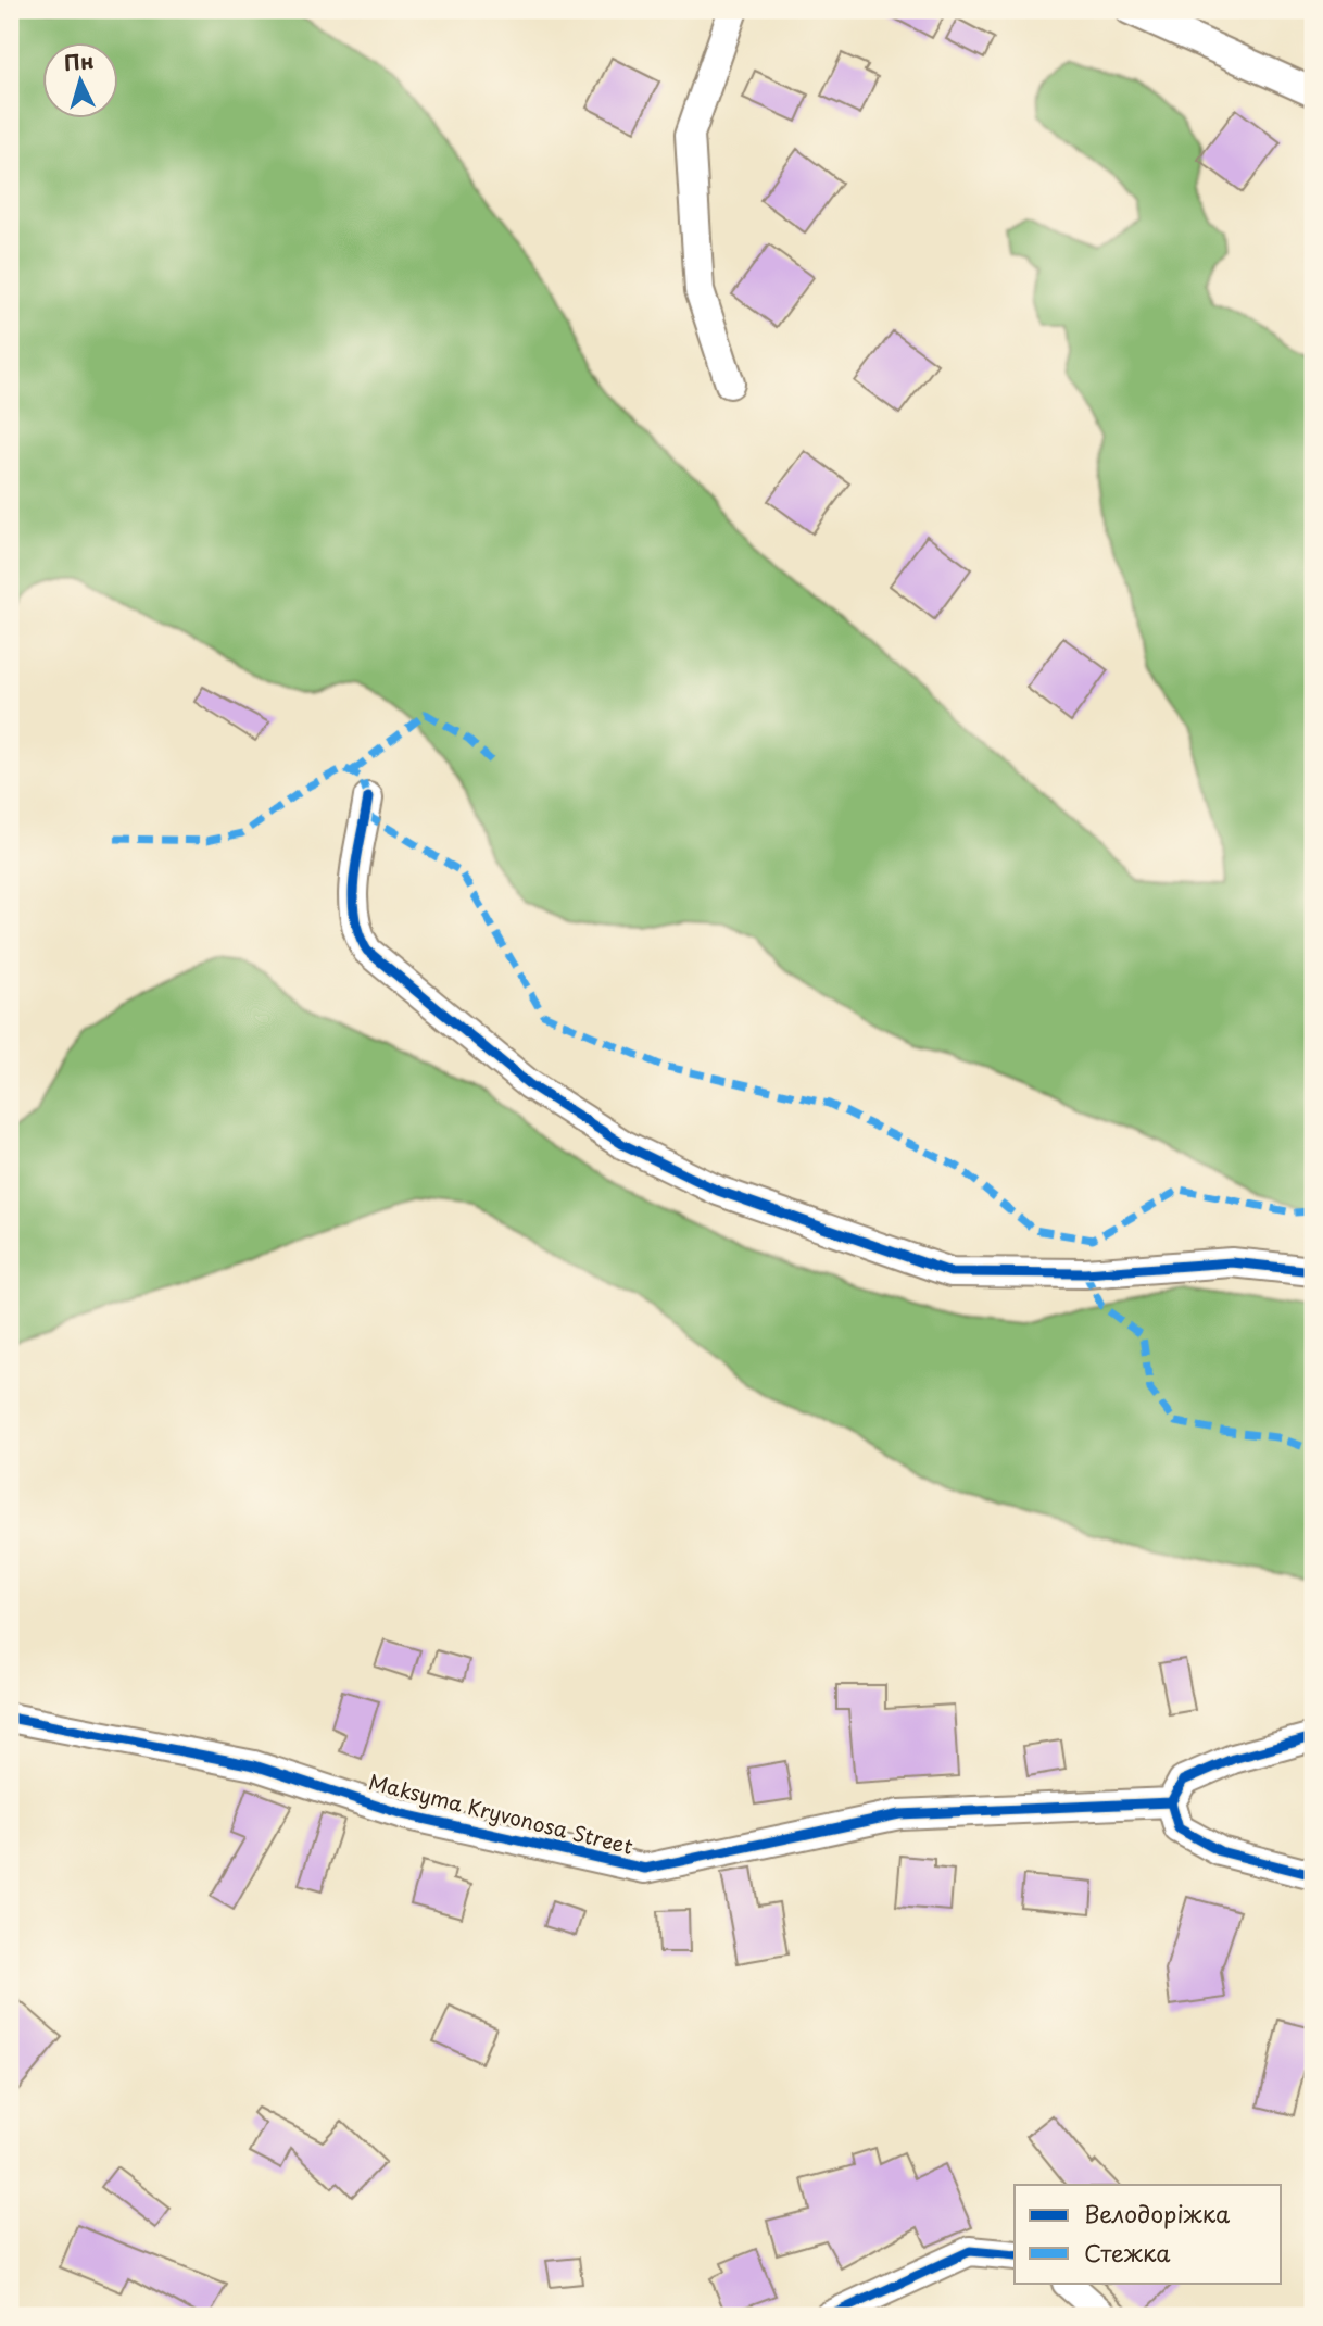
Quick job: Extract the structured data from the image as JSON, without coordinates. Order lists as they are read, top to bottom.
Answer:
{
  "streets": {
    "street": ["Maksyma Kryvonosa Street"]
  },
  "legend": ["Велодоріжка", "Стежка"],
  "north": "top"
}
